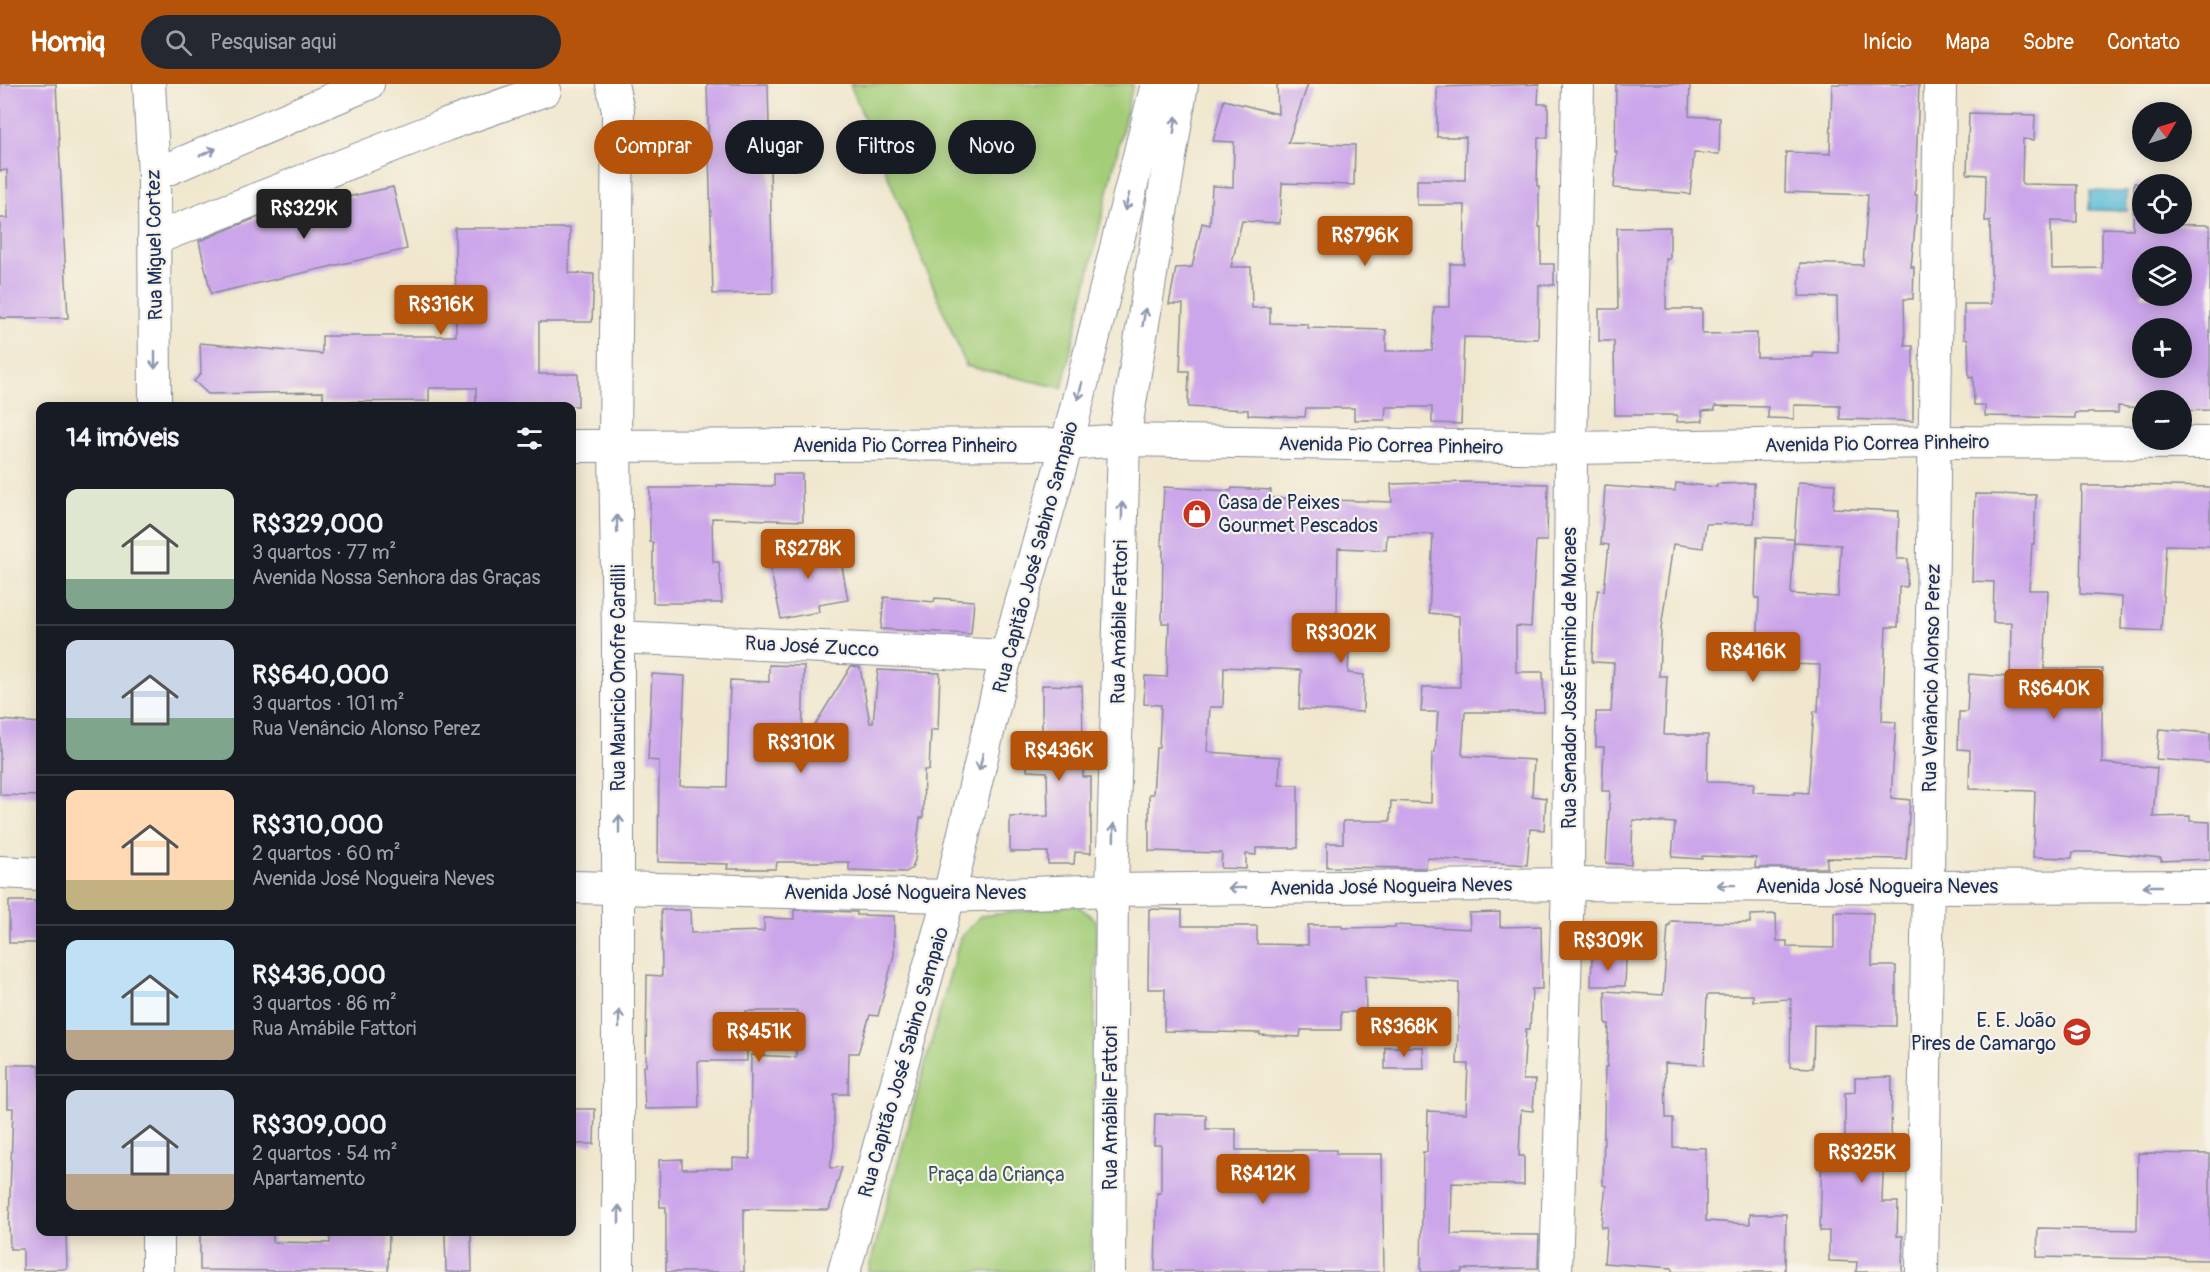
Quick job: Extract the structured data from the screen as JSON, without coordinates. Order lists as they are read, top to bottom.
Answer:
{
  "streets": {
    "street": [
      "Rua Miguel Cortez",
      "Avenida Pio Correa Pinheiro",
      "Rua Capitão José Sabino Sampaio",
      "Rua Amábile Fattori",
      "Rua José Zucco",
      "Rua Mauricio Onofre Cardilli",
      "Rua Senador José Ermirio de Moraes",
      "Rua Venâncio Alonso Perez",
      "Avenida José Nogueira Neves"
    ]
  },
  "crossings": [
    ["Avenida Pio Correa Pinheiro", "Rua Capitão José Sabino Sampaio"],
    ["Avenida Pio Correa Pinheiro", "Rua Amábile Fattori"],
    ["Avenida Pio Correa Pinheiro", "Rua Mauricio Onofre Cardilli"],
    ["Avenida Pio Correa Pinheiro", "Rua Senador José Ermirio de Moraes"],
    ["Avenida Pio Correa Pinheiro", "Rua Venâncio Alonso Perez"],
    ["Rua Capitão José Sabino Sampaio", "Rua José Zucco"],
    ["Rua Capitão José Sabino Sampaio", "Avenida José Nogueira Neves"],
    ["Rua Amábile Fattori", "Avenida José Nogueira Neves"],
    ["Rua José Zucco", "Rua Mauricio Onofre Cardilli"],
    ["Rua Mauricio Onofre Cardilli", "Avenida José Nogueira Neves"],
    ["Rua Senador José Ermirio de Moraes", "Avenida José Nogueira Neves"],
    ["Rua Venâncio Alonso Perez", "Avenida José Nogueira Neves"]
  ],
  "one_way": [
    "Rua Miguel Cortez",
    "Rua Capitão José Sabino Sampaio",
    "Rua Amábile Fattori",
    "Rua Mauricio Onofre Cardilli",
    "Avenida José Nogueira Neves"
  ],
  "parks": ["Praça da Criança"],
  "places": {
    "shop": ["Casa de Peixes Gourmet Pescados"],
    "school or university": ["E. E. João Pires de Camargo"]
  },
  "north": "top right",
  "page": {
    "header": "Homiq",
    "search": "Pesquisar aqui",
    "nav": [
      "Início",
      "Mapa",
      "Sobre",
      "Contato"
    ],
    "map_buttons": ["+", "−"],
    "chip": [
      "Comprar",
      "Alugar",
      "Filtros",
      "Novo"
    ],
    "price": [
      "R$329K",
      "R$796K",
      "R$316K",
      "R$278K",
      "R$302K",
      "R$416K",
      "R$640K",
      "R$310K",
      "R$436K",
      "R$309K",
      "R$368K",
      "R$451K",
      "R$325K",
      "R$412K"
    ],
    "heading": "14 imóveis",
    "list": [
      {
        "name": "R$329,000",
        "note": "3 quartos · 77 m² · Avenida Nossa Senhora das Graças"
      },
      {
        "name": "R$640,000",
        "note": "3 quartos · 101 m² · Rua Venâncio Alonso Perez"
      },
      {
        "name": "R$310,000",
        "note": "2 quartos · 60 m² · Avenida José Nogueira Neves"
      },
      {
        "name": "R$436,000",
        "note": "3 quartos · 86 m² · Rua Amábile Fattori"
      },
      {
        "name": "R$309,000",
        "note": "2 quartos · 54 m² · Apartamento"
      }
    ]
  }
}
